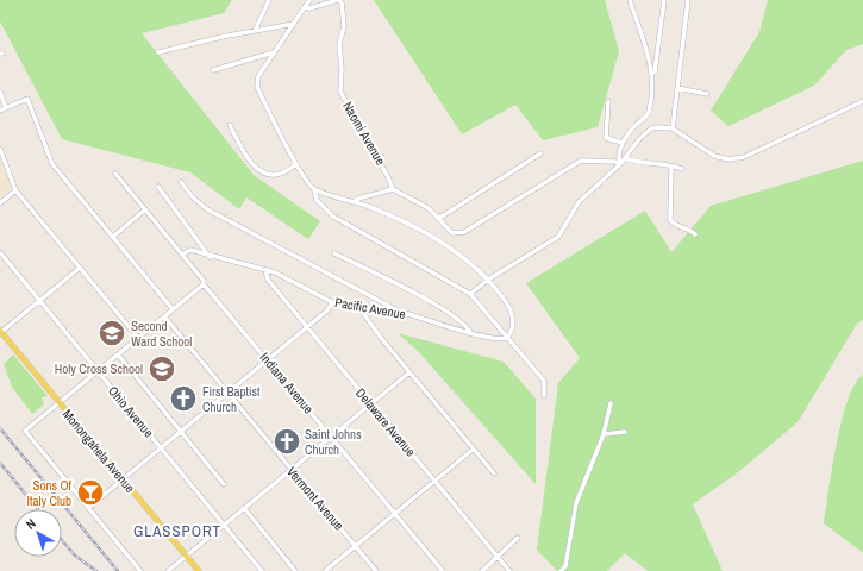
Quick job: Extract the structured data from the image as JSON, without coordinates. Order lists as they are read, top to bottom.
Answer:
{
  "streets": {
    "main road": ["Monongahela Avenue"],
    "street": [
      "Naomi Avenue",
      "Pacific Avenue",
      "Indiana Avenue",
      "Ohio Avenue",
      "Delaware Avenue",
      "Vermont Avenue"
    ]
  },
  "crossings": [
    ["Pacific Avenue", "Indiana Avenue"],
    ["Pacific Avenue", "Delaware Avenue"]
  ],
  "districts": ["GLASSPORT"],
  "places": {
    "school or university": ["Second Ward School", "Holy Cross School"],
    "church": ["First Baptist Church", "Saint Johns Church"],
    "bar": ["Sons Of Italy Club"]
  },
  "north": "top left"
}
